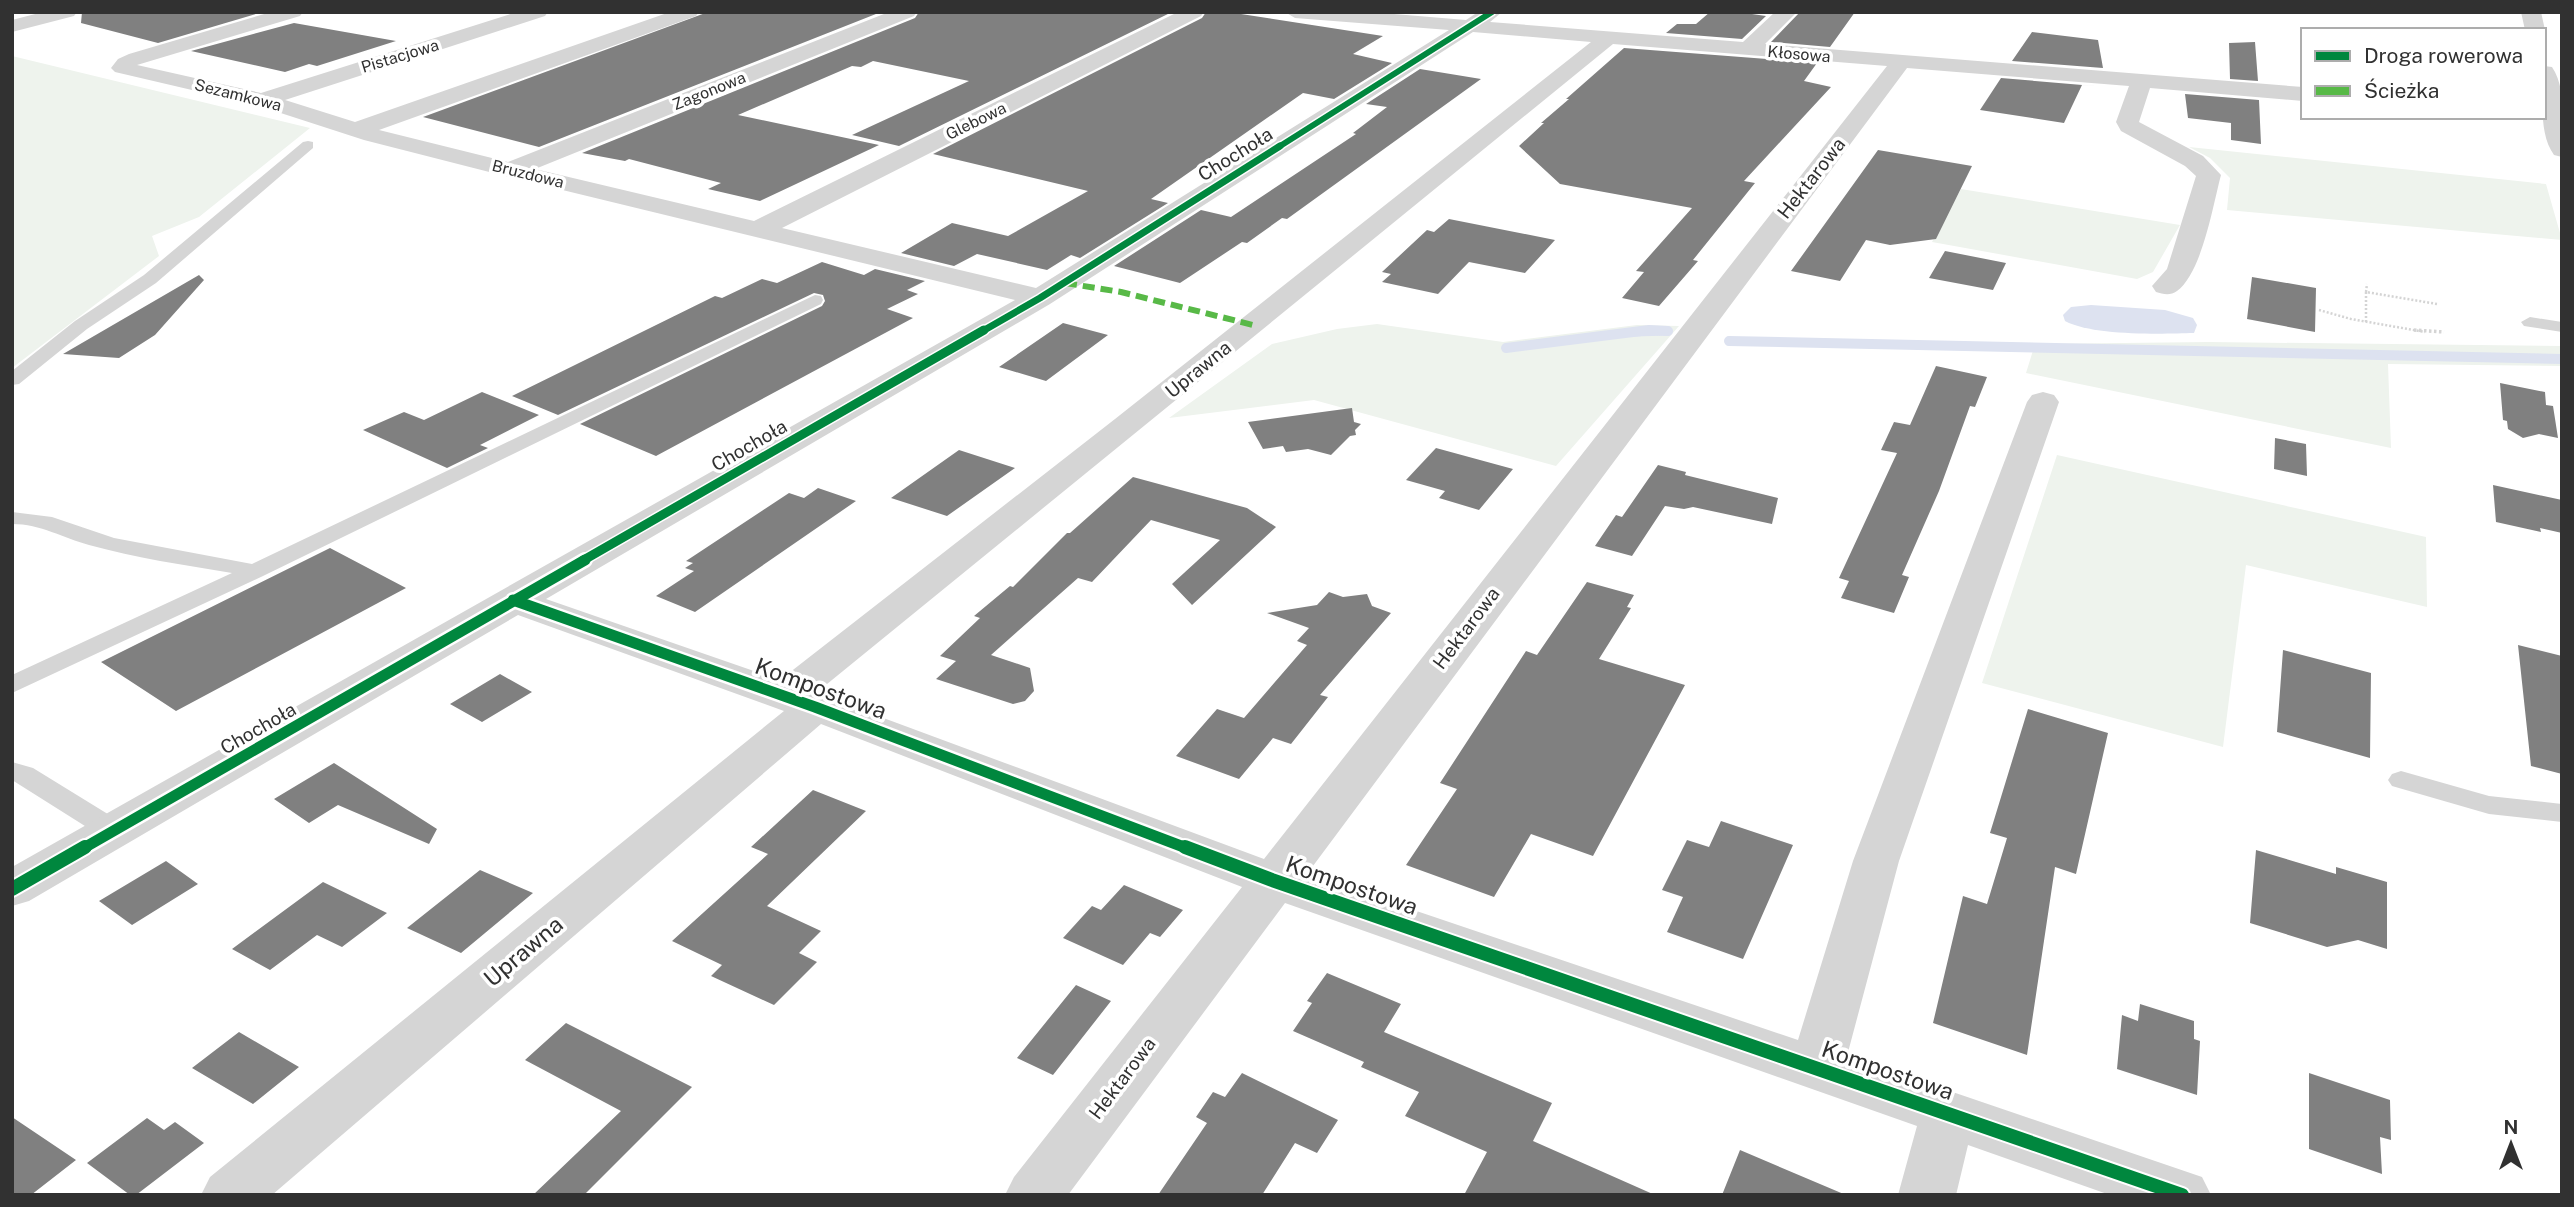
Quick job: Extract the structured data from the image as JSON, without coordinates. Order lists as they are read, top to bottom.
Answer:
{
  "streets": {
    "street": [
      "Kłosowa",
      "Pistacjowa",
      "Zagonowa",
      "Sezamkowa",
      "Glebowa",
      "Chochoła",
      "Bruzdowa",
      "Hektarowa",
      "Uprawna",
      "Kompostowa"
    ]
  },
  "crossings": [
    ["Kłosowa", "Chochoła"],
    ["Kłosowa", "Hektarowa"],
    ["Kłosowa", "Uprawna"],
    ["Pistacjowa", "Sezamkowa"],
    ["Zagonowa", "Bruzdowa"],
    ["Sezamkowa", "Bruzdowa"],
    ["Glebowa", "Bruzdowa"],
    ["Chochoła", "Bruzdowa"],
    ["Chochoła", "Kompostowa"],
    ["Hektarowa", "Kompostowa"],
    ["Uprawna", "Kompostowa"]
  ],
  "legend": ["Droga rowerowa", "Ścieżka"],
  "north": "top"
}
